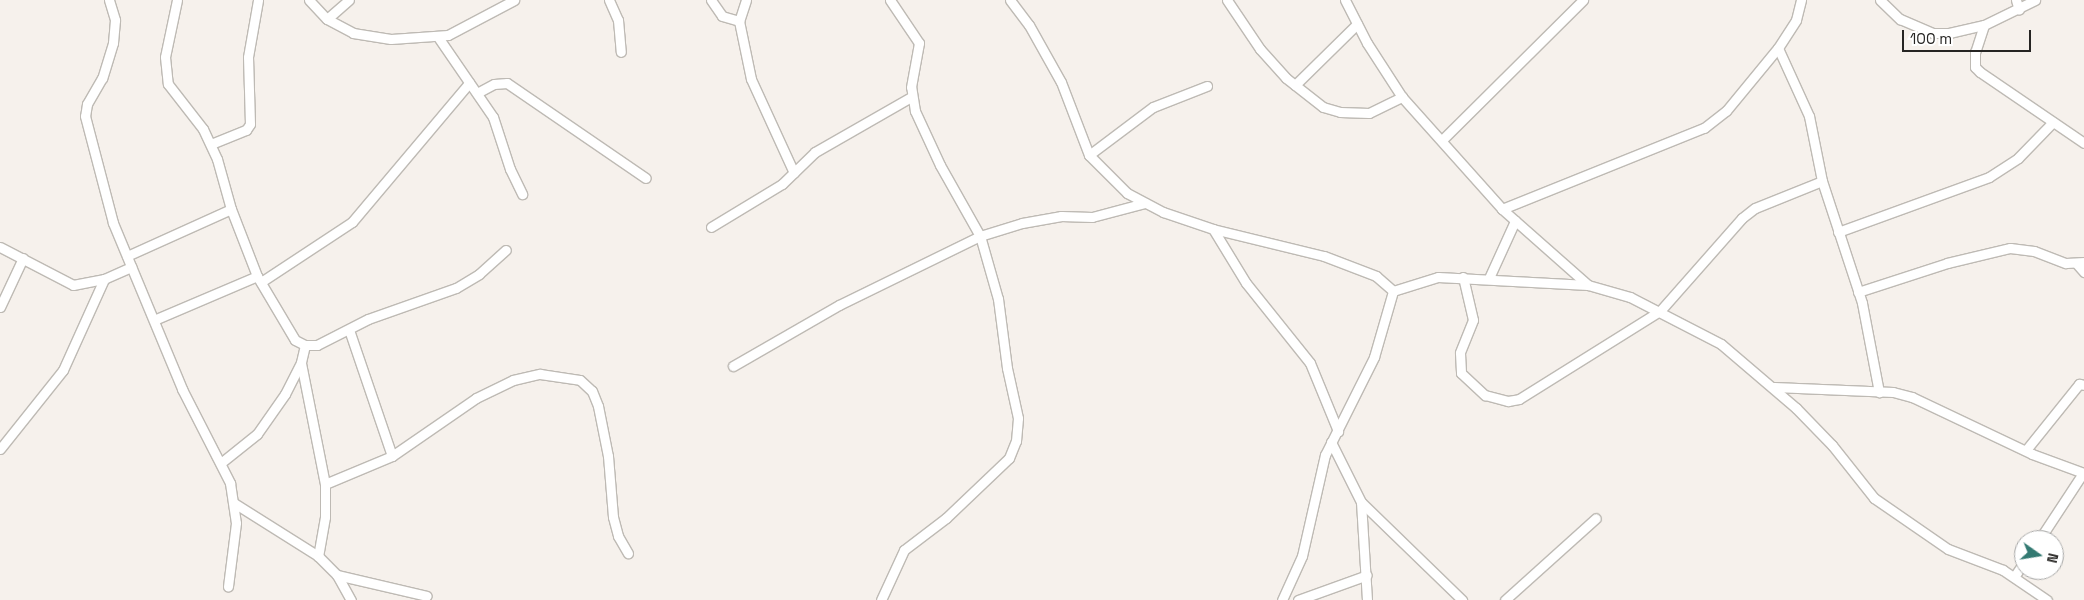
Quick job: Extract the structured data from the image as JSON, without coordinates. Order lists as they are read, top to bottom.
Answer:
{
  "scale_bar": "100 m",
  "north": "right"
}
